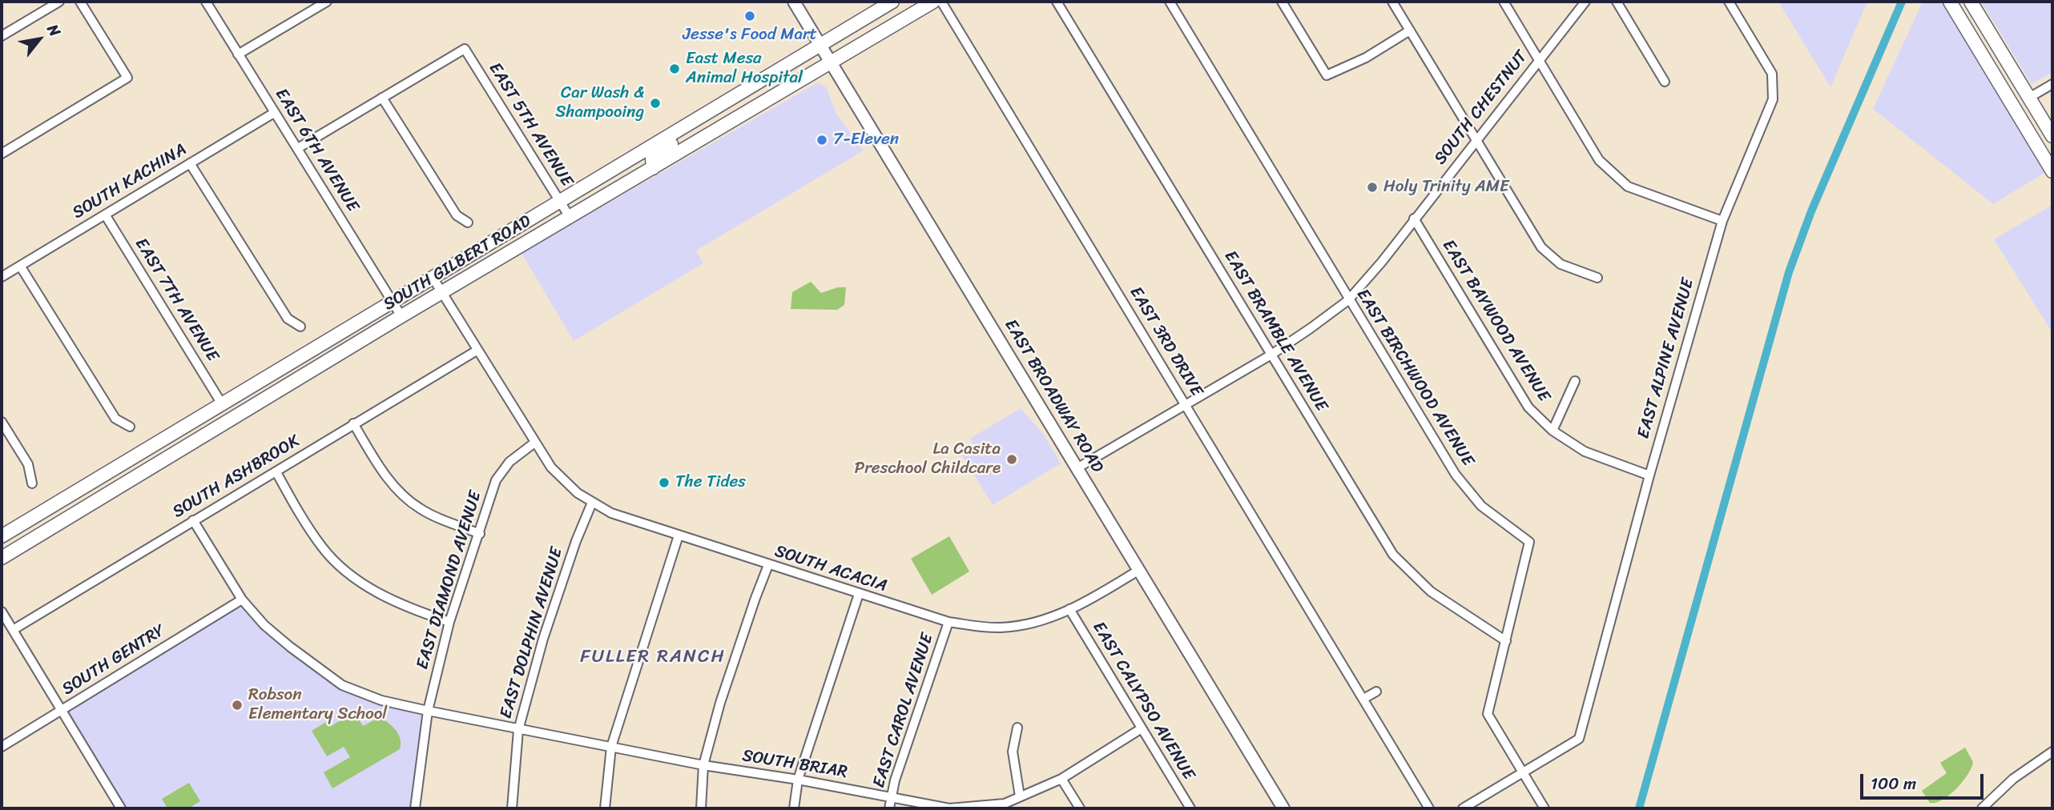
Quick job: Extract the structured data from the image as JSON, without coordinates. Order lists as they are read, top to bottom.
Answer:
{
  "streets": {
    "main road": ["SOUTH GILBERT ROAD", "EAST BROADWAY ROAD"],
    "street": [
      "SOUTH CHESTNUT",
      "EAST 5TH AVENUE",
      "EAST 6TH AVENUE",
      "SOUTH KACHINA",
      "EAST 7TH AVENUE",
      "EAST BAYWOOD AVENUE",
      "EAST BRAMBLE AVENUE",
      "EAST 3RD DRIVE",
      "EAST ALPINE AVENUE",
      "EAST BIRCHWOOD AVENUE",
      "SOUTH ASHBROOK",
      "SOUTH ACACIA",
      "EAST DIAMOND AVENUE",
      "EAST DOLPHIN AVENUE",
      "SOUTH GENTRY",
      "EAST CALYPSO AVENUE",
      "EAST CAROL AVENUE",
      "SOUTH BRIAR"
    ]
  },
  "crossings": [
    ["SOUTH CHESTNUT", "EAST BAYWOOD AVENUE"],
    ["SOUTH CHESTNUT", "EAST BRAMBLE AVENUE"],
    ["SOUTH CHESTNUT", "EAST 3RD DRIVE"],
    ["SOUTH CHESTNUT", "EAST BIRCHWOOD AVENUE"],
    ["SOUTH CHESTNUT", "EAST BROADWAY ROAD"],
    ["EAST 5TH AVENUE", "SOUTH GILBERT ROAD"],
    ["EAST 6TH AVENUE", "SOUTH KACHINA"],
    ["EAST 6TH AVENUE", "SOUTH GILBERT ROAD"],
    ["SOUTH KACHINA", "EAST 7TH AVENUE"],
    ["SOUTH GILBERT ROAD", "EAST 7TH AVENUE"],
    ["SOUTH GILBERT ROAD", "EAST BROADWAY ROAD"],
    ["SOUTH GILBERT ROAD", "SOUTH ACACIA"],
    ["EAST BAYWOOD AVENUE", "EAST ALPINE AVENUE"],
    ["EAST BRAMBLE AVENUE", "EAST BIRCHWOOD AVENUE"],
    ["EAST ALPINE AVENUE", "EAST BIRCHWOOD AVENUE"],
    ["EAST BROADWAY ROAD", "SOUTH ACACIA"],
    ["SOUTH ASHBROOK", "SOUTH ACACIA"],
    ["SOUTH ASHBROOK", "SOUTH BRIAR"],
    ["SOUTH ACACIA", "EAST DIAMOND AVENUE"],
    ["SOUTH ACACIA", "EAST DOLPHIN AVENUE"],
    ["SOUTH ACACIA", "EAST CALYPSO AVENUE"],
    ["SOUTH ACACIA", "EAST CAROL AVENUE"],
    ["EAST DIAMOND AVENUE", "SOUTH BRIAR"],
    ["EAST DOLPHIN AVENUE", "SOUTH BRIAR"],
    ["SOUTH GENTRY", "SOUTH BRIAR"],
    ["EAST CALYPSO AVENUE", "SOUTH BRIAR"],
    ["EAST CAROL AVENUE", "SOUTH BRIAR"]
  ],
  "districts": ["FULLER RANCH"],
  "places": [
    "Jesse's Food Mart",
    "East Mesa Animal Hospital",
    "Car Wash & Shampooing",
    "7-Eleven",
    "Holy Trinity AME",
    "La Casita Preschool Childcare",
    "The Tides",
    "Robson Elementary School"
  ],
  "scale_bar": "100 m",
  "north": "top right"
}
